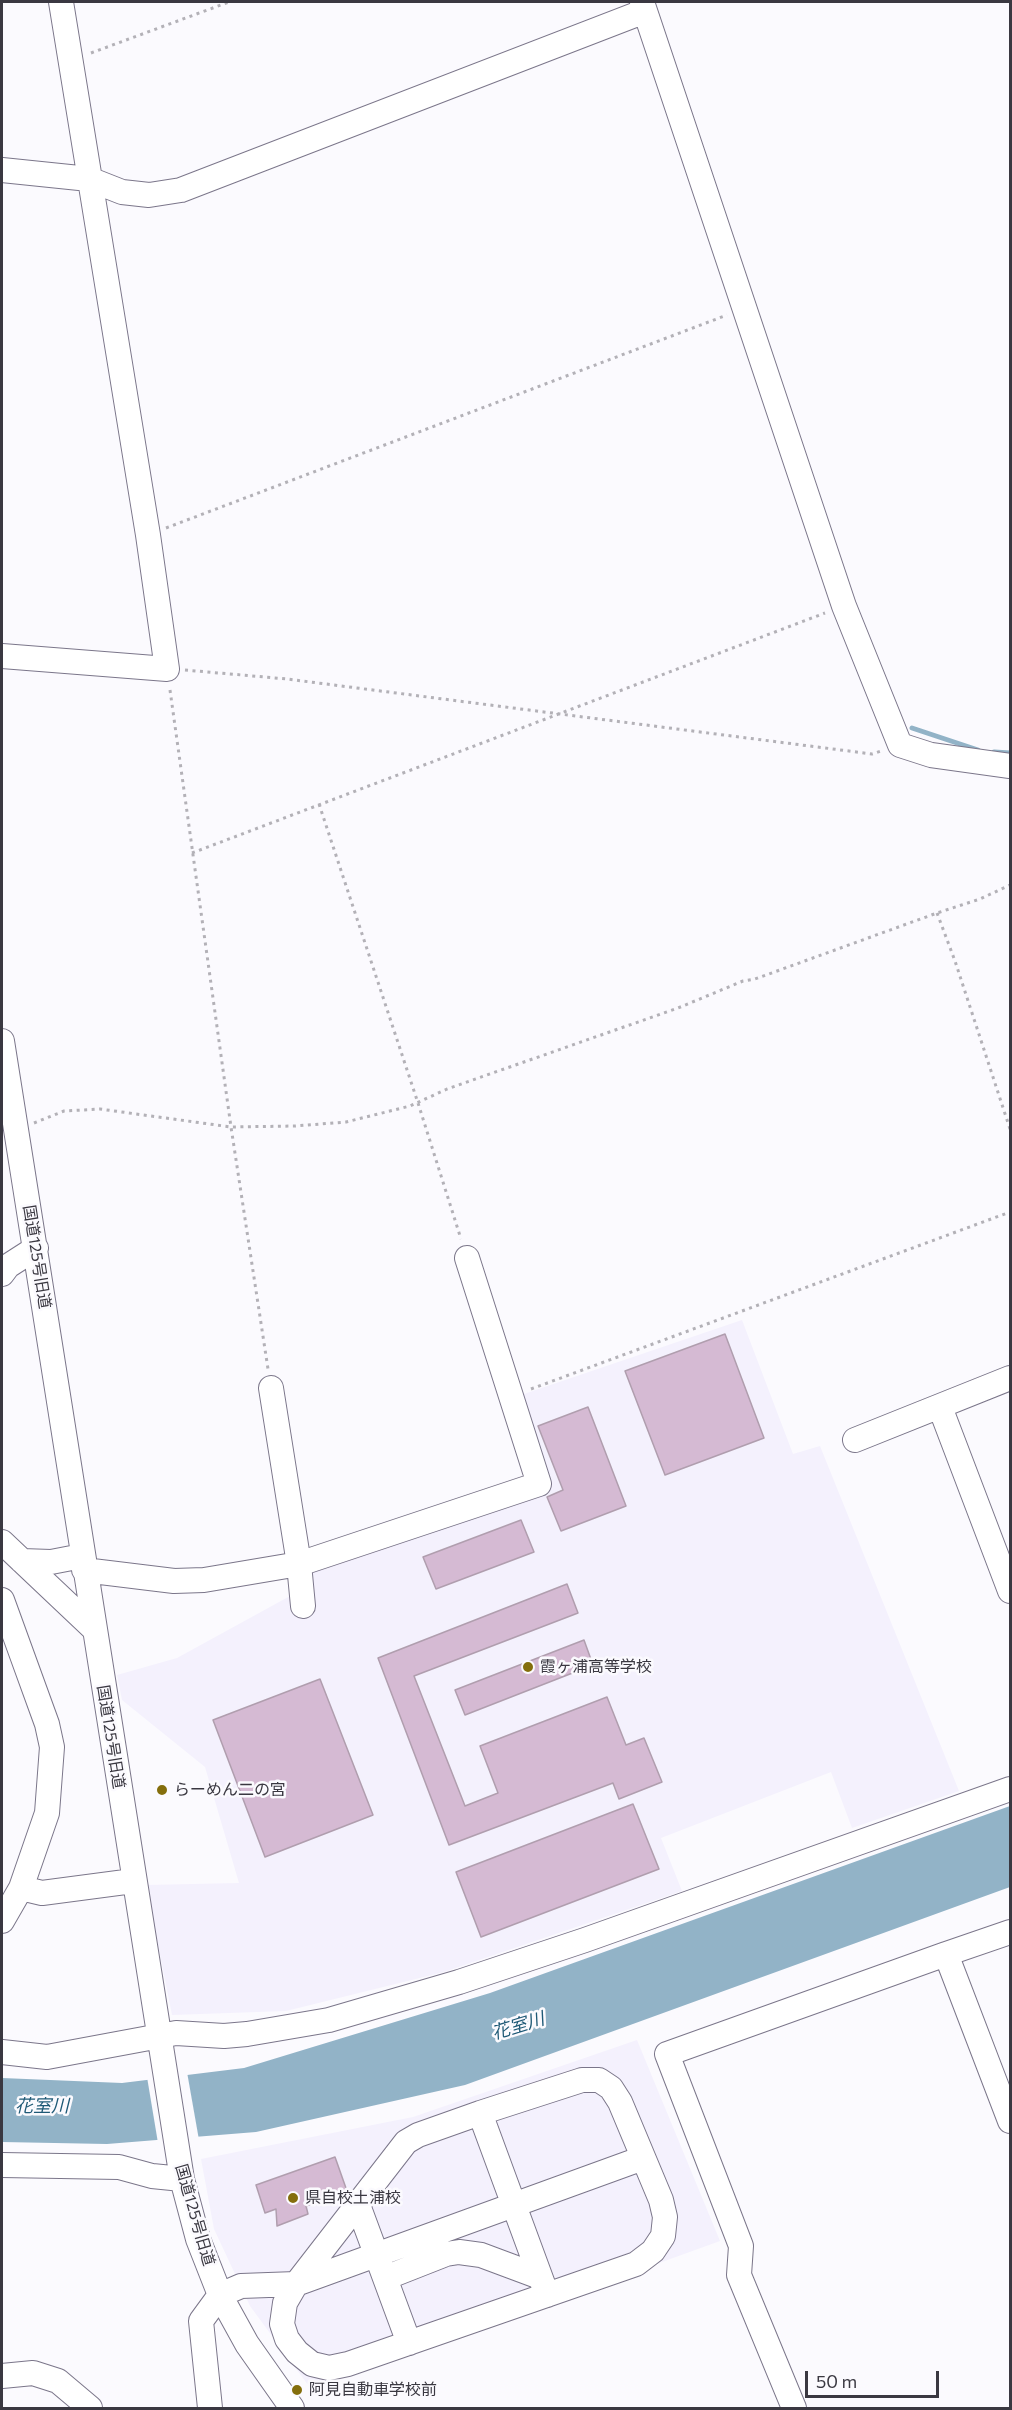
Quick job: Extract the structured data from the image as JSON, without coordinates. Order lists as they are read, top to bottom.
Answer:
{
  "streets": {
    "street": ["国道125号旧道"]
  },
  "water": ["花室川"],
  "places": [
    "霞ヶ浦高等学校",
    "らーめん二の宮",
    "県自校土浦校",
    "阿見自動車学校前"
  ],
  "scale_bar": "50 m"
}
